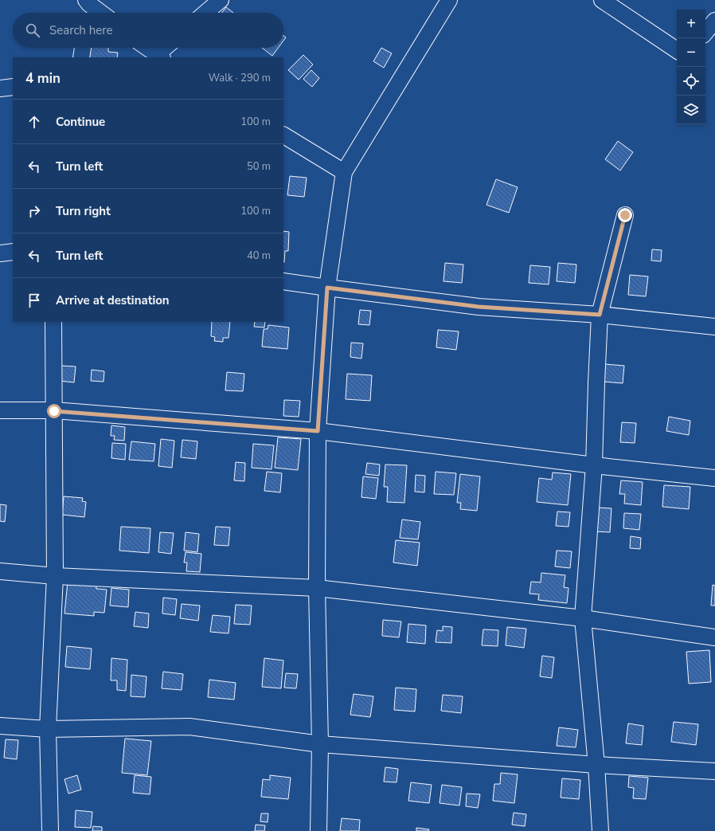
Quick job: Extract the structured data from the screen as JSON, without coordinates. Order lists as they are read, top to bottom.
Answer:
{
  "page": {
    "map_buttons": ["+", "−"],
    "search": "Search here",
    "heading": ["4 min", "Walk · 290 m"],
    "list": [
      ["Continue", "100 m"],
      ["Turn left", "50 m"],
      ["Turn right", "100 m"],
      ["Turn left", "40 m"],
      "Arrive at destination"
    ]
  }
}
